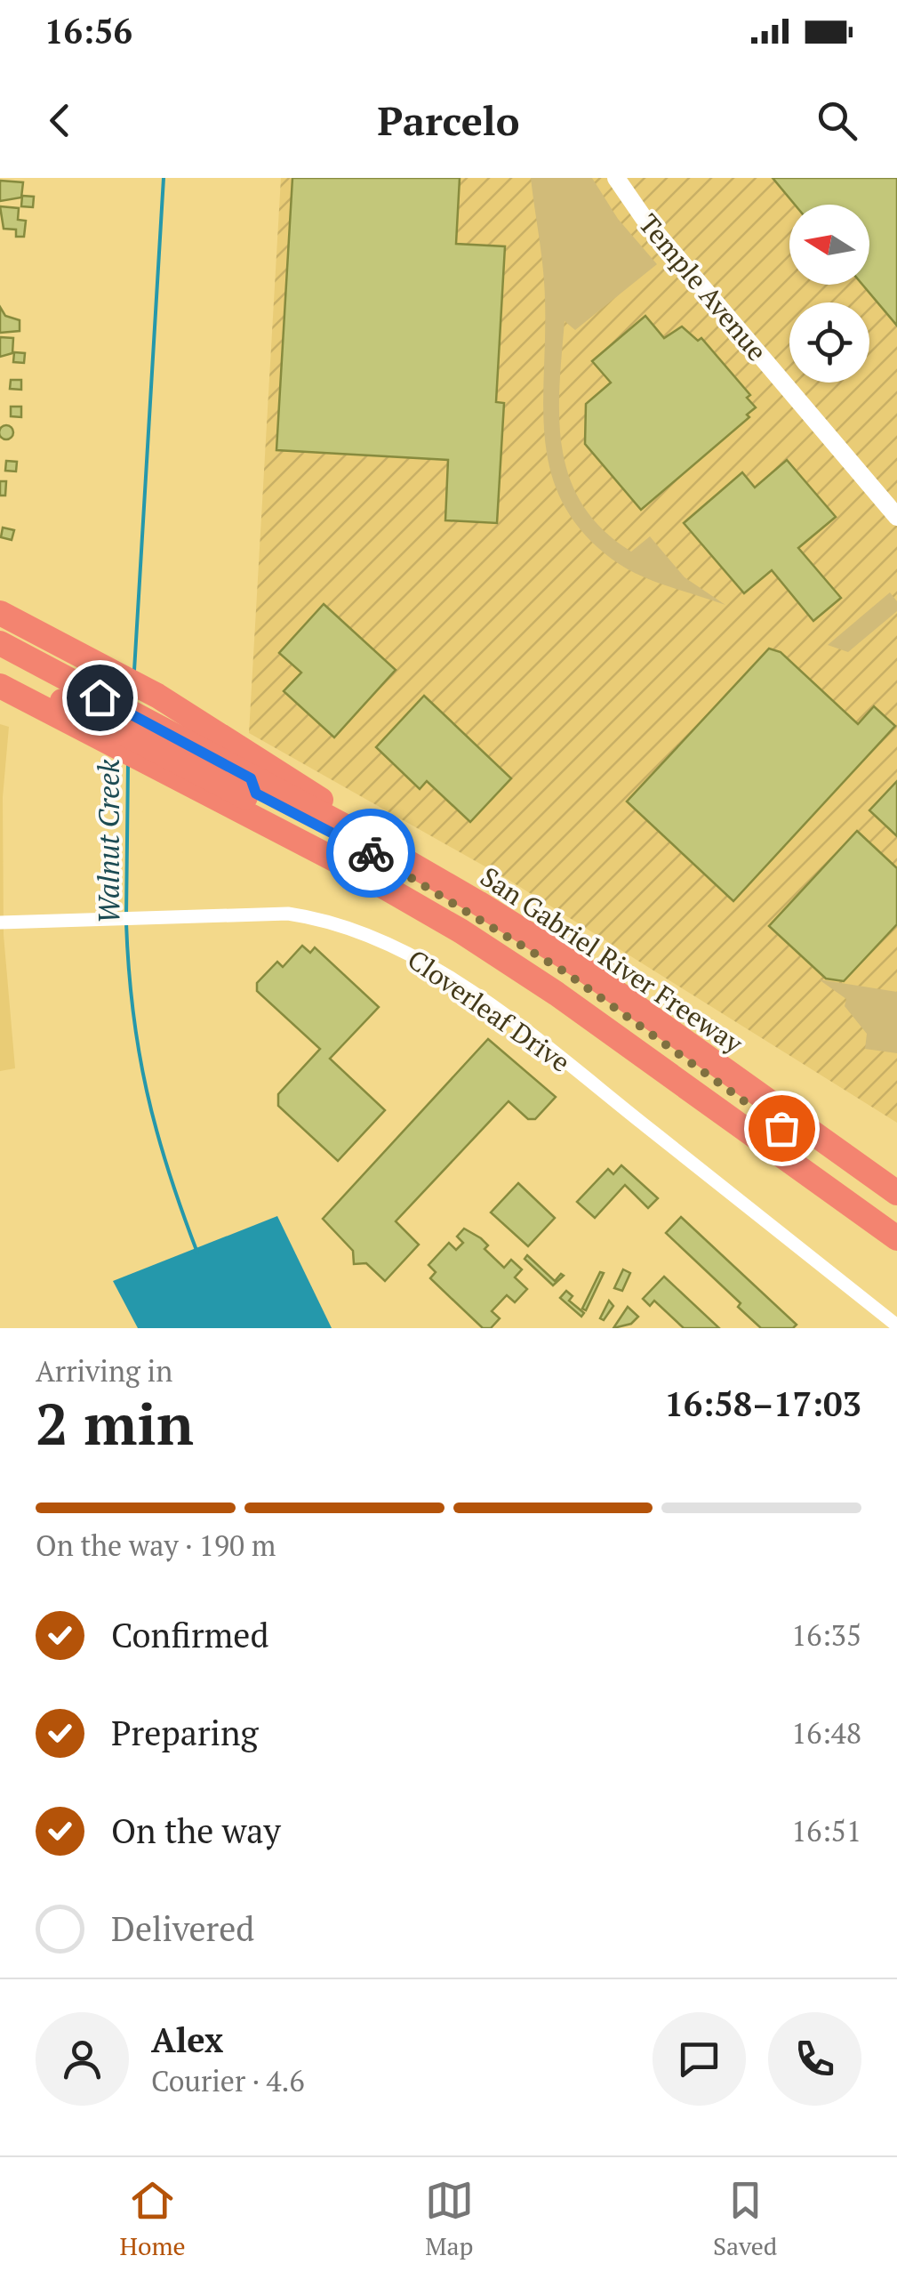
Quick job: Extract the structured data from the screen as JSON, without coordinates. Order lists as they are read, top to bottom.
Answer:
{
  "streets": {
    "highway": ["San Gabriel River Freeway"],
    "main road": ["Temple Avenue"],
    "street": ["Cloverleaf Drive"]
  },
  "water": ["Walnut Creek"],
  "north": "left",
  "page": {
    "status": "16:56",
    "header": "Parcelo",
    "heading": ["2 min", "Arriving in", "16:58–17:03"],
    "panel": ["Alex", "Courier · 4.6"],
    "bar": "On the way · 190 m",
    "list": [
      ["Confirmed", "16:35"],
      ["Preparing", "16:48"],
      ["On the way", "16:51"],
      "Delivered"
    ],
    "tabs": ["Home", "Map", "Saved"]
  }
}
